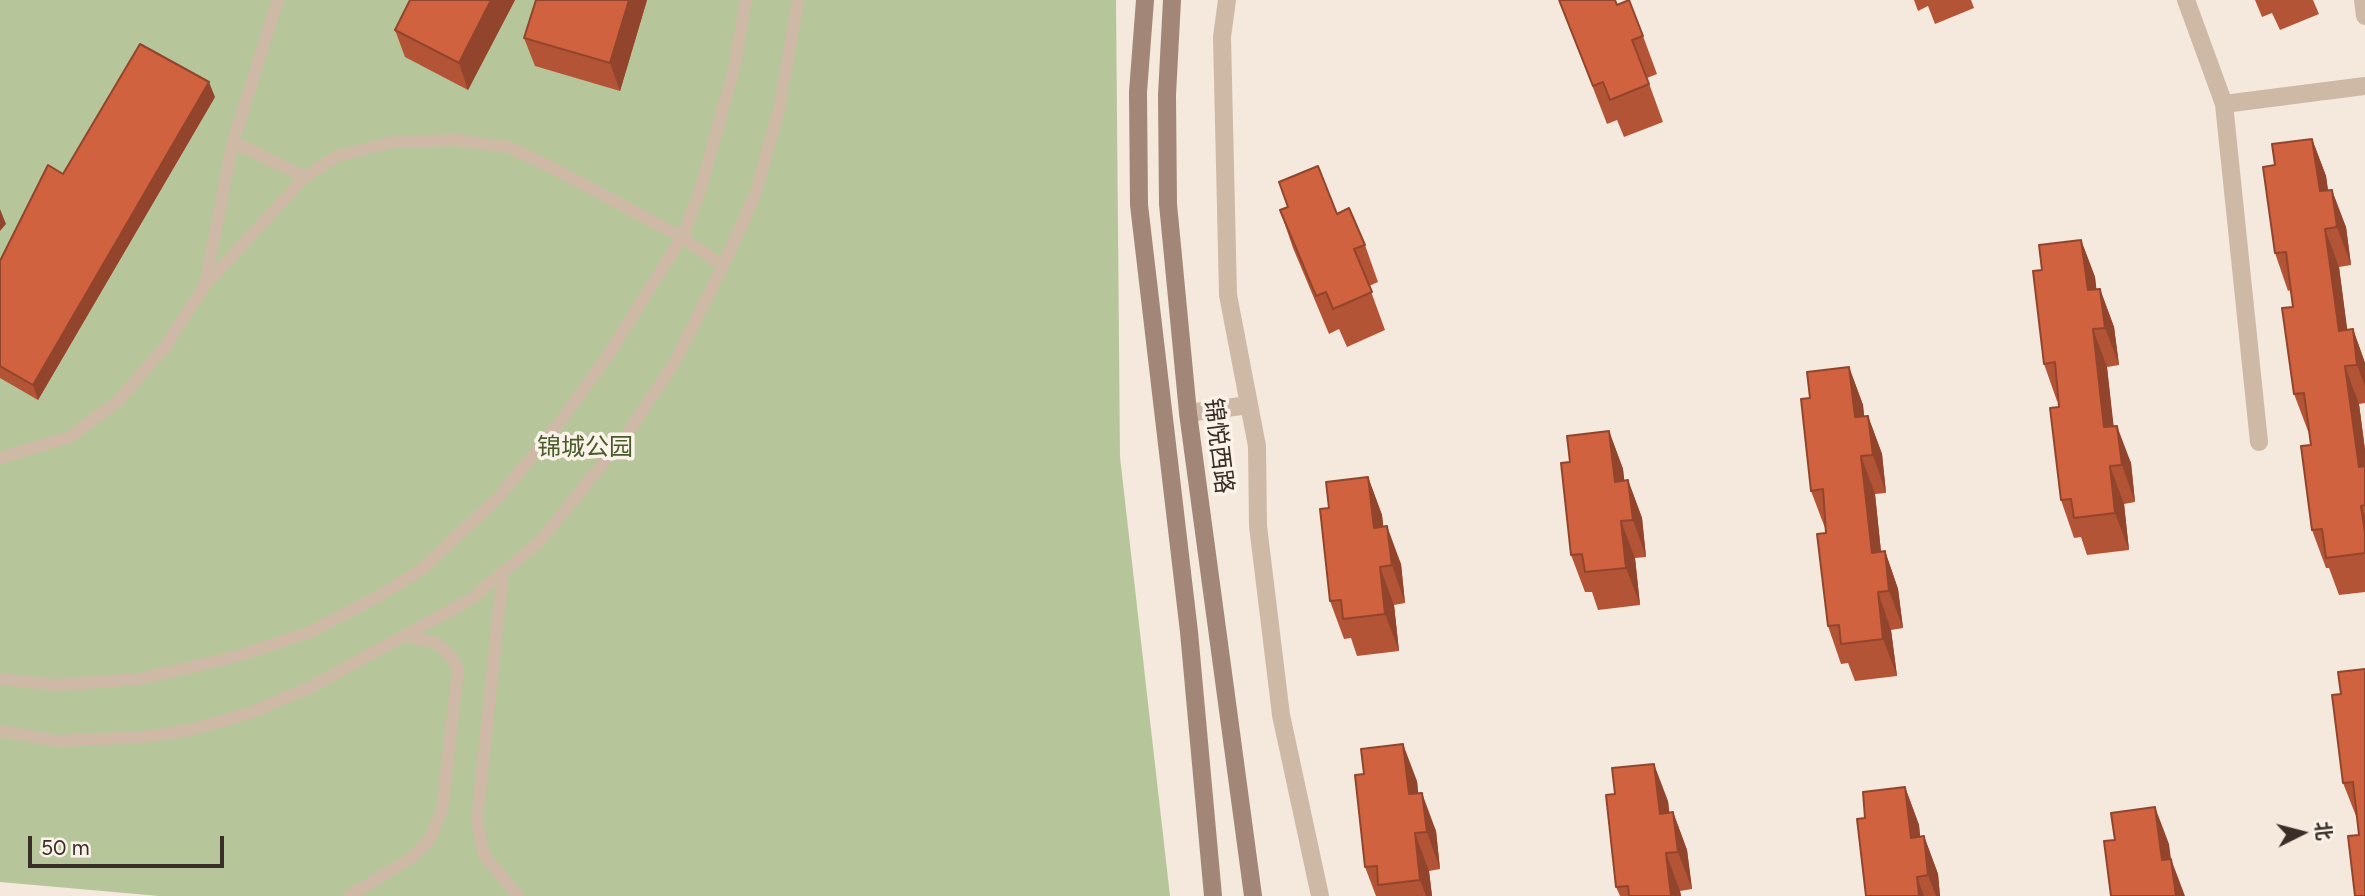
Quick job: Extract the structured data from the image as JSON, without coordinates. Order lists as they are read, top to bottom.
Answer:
{
  "streets": {
    "main road": ["锦悦西路"]
  },
  "parks": ["锦城公园"],
  "scale_bar": "50 m",
  "north": "right"
}
